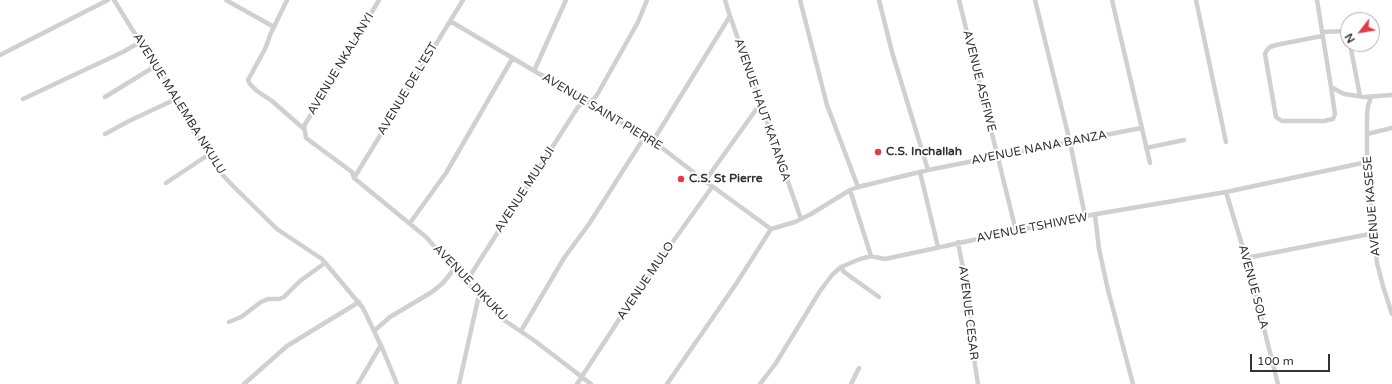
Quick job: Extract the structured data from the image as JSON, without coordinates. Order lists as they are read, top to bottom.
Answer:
{
  "streets": {
    "street": [
      "AVENUE NKALANYI",
      "AVENUE ASIFIWE",
      "AVENUE DE L'EST",
      "AVENUE MALEMBA NKULU",
      "AVENUE HAUT KATANGA",
      "AVENUE SAINT PIERRE",
      "AVENUE NANA BANZA",
      "AVENUE MULAJI",
      "AVENUE KASESE",
      "AVENUE TSHIWEW",
      "AVENUE MULO",
      "AVENUE DIKUKU",
      "AVENUE SOLA",
      "AVENUE CESAR"
    ]
  },
  "crossings": [
    ["AVENUE NKALANYI", "AVENUE DIKUKU"],
    ["AVENUE ASIFIWE", "AVENUE NANA BANZA"],
    ["AVENUE ASIFIWE", "AVENUE TSHIWEW"],
    ["AVENUE DE L'EST", "AVENUE SAINT PIERRE"],
    ["AVENUE DE L'EST", "AVENUE DIKUKU"],
    ["AVENUE HAUT KATANGA", "AVENUE NANA BANZA"],
    ["AVENUE SAINT PIERRE", "AVENUE NANA BANZA"],
    ["AVENUE SAINT PIERRE", "AVENUE MULAJI"],
    ["AVENUE SAINT PIERRE", "AVENUE MULO"],
    ["AVENUE MULAJI", "AVENUE DIKUKU"],
    ["AVENUE KASESE", "AVENUE TSHIWEW"],
    ["AVENUE TSHIWEW", "AVENUE SOLA"],
    ["AVENUE TSHIWEW", "AVENUE CESAR"],
    ["AVENUE MULO", "AVENUE DIKUKU"]
  ],
  "places": ["C.S. Inchallah", "C.S. St Pierre"],
  "scale_bar": "100 m",
  "north": "bottom left"
}
